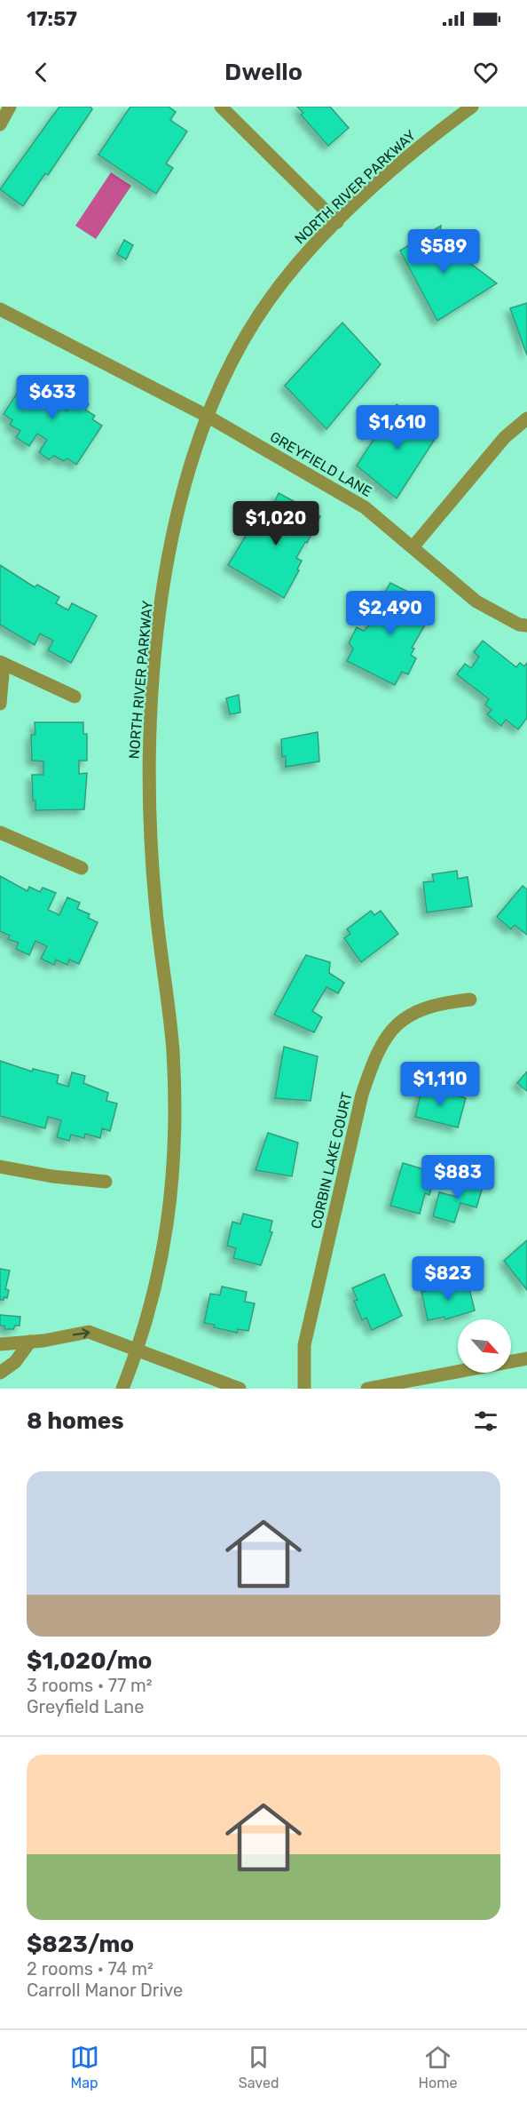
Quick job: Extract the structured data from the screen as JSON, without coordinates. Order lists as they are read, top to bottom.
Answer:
{
  "streets": {
    "street": ["NORTH RIVER PARKWAY", "GREYFIELD LANE", "CORBIN LAKE COURT"]
  },
  "crossings": [
    ["NORTH RIVER PARKWAY", "GREYFIELD LANE"]
  ],
  "north": "bottom right",
  "page": {
    "status": "17:57",
    "header": "Dwello",
    "price": [
      "$589",
      "$633",
      "$1,610",
      "$1,020",
      "$2,490",
      "$1,110",
      "$883",
      "$823"
    ],
    "heading": "8 homes",
    "list": [
      {
        "name": "$1,020/mo",
        "note": "3 rooms · 77 m² · Greyfield Lane"
      },
      {
        "name": "$823/mo",
        "note": "2 rooms · 74 m² · Carroll Manor Drive"
      }
    ],
    "tabs": ["Map", "Saved", "Home"]
  }
}
